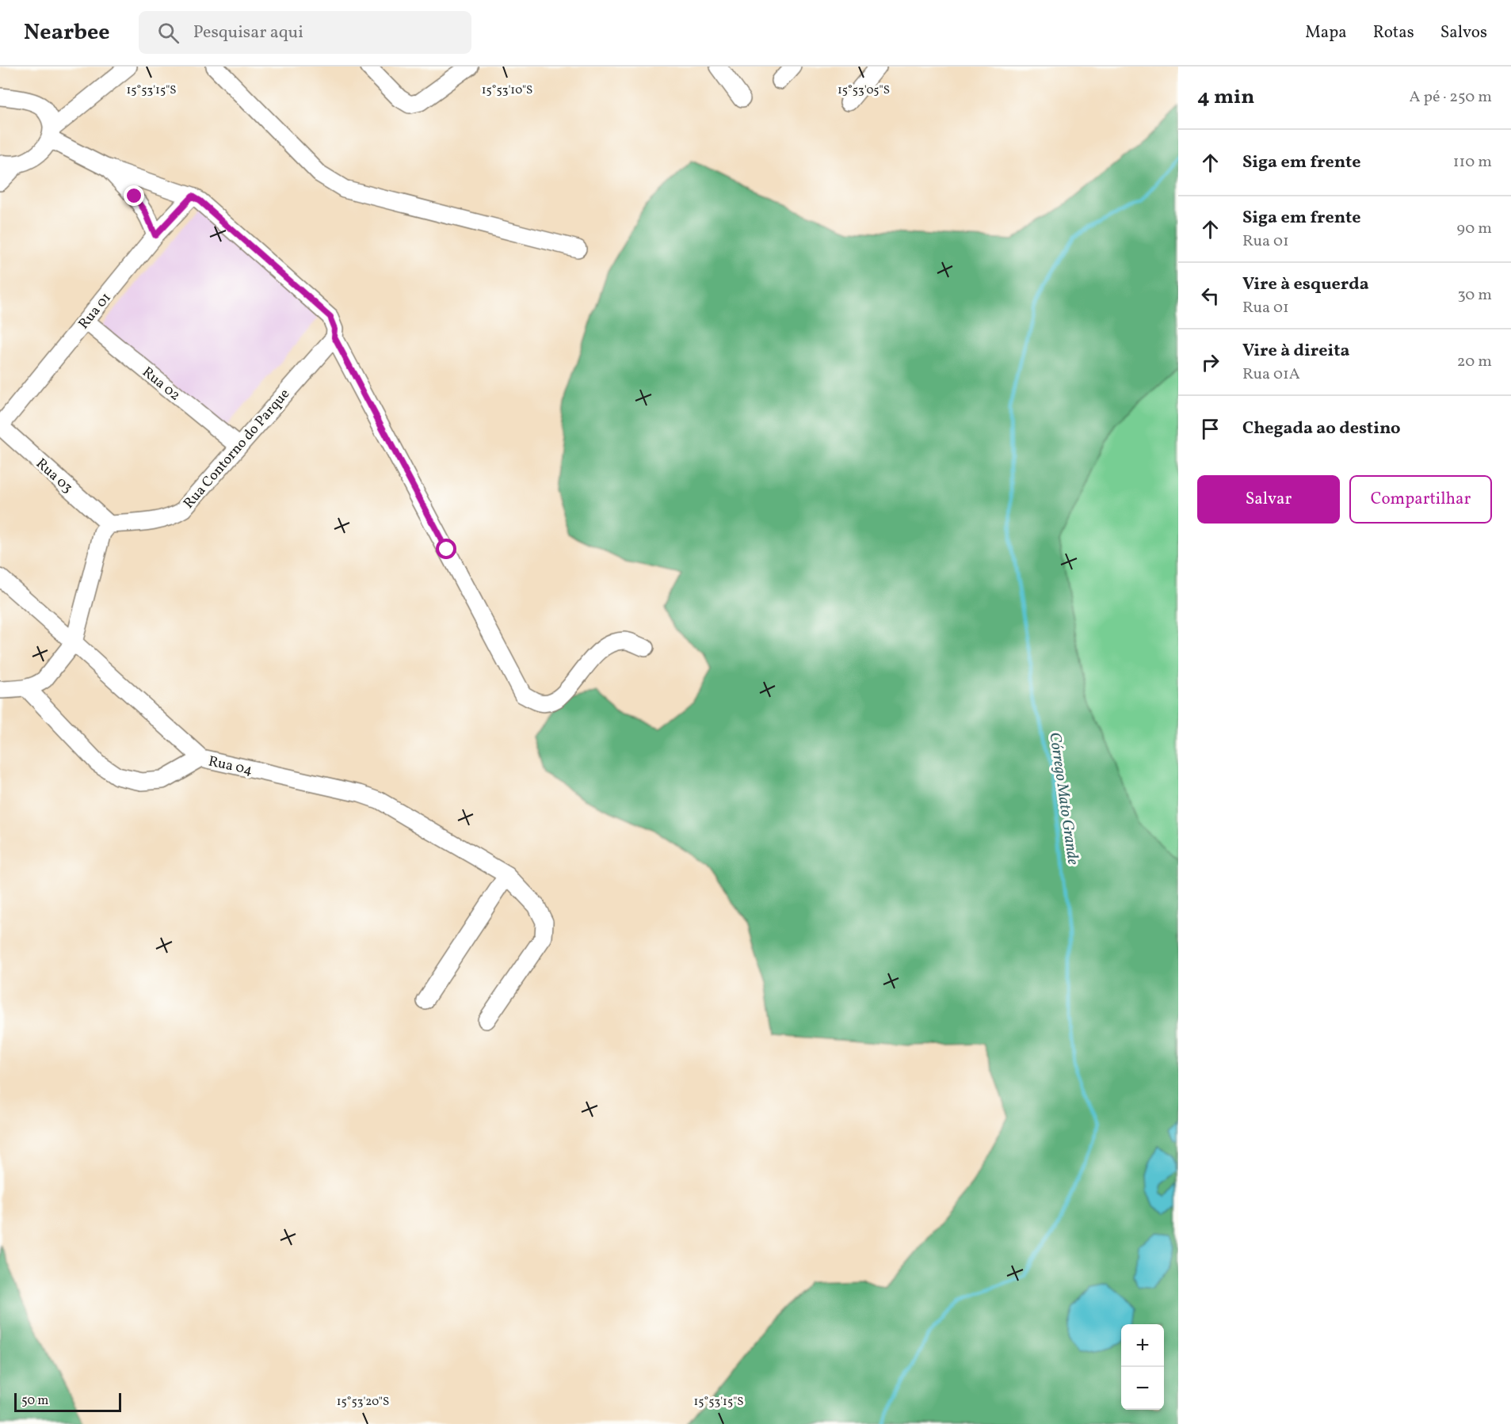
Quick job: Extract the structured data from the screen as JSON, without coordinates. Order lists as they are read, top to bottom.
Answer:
{
  "streets": {
    "street": [
      "Rua 01",
      "Rua 02",
      "Rua Contorno do Parque",
      "Rua 03",
      "Rua 04"
    ]
  },
  "crossings": [
    ["Rua 01", "Rua 02"],
    ["Rua 01", "Rua 03"],
    ["Rua 02", "Rua Contorno do Parque"],
    ["Rua Contorno do Parque", "Rua 03"]
  ],
  "water": ["Córrego Mato Grande"],
  "scale_bar": "50 m",
  "page": {
    "header": "Nearbee",
    "search": "Pesquisar aqui",
    "nav": ["Mapa", "Rotas", "Salvos"],
    "heading": ["4 min", "A pé · 250 m"],
    "list": [
      ["Siga em frente", "110 m"],
      ["Siga em frente", "Rua 01", "90 m"],
      ["Vire à esquerda", "Rua 01", "30 m"],
      ["Vire à direita", "Rua 01A", "20 m"],
      "Chegada ao destino"
    ],
    "buttons": ["Salvar", "Compartilhar"],
    "map_buttons": ["+", "−"],
    "scale": "50 m"
  },
  "coordinates": [
    "15°53'15\"S",
    "15°53'10\"S",
    "15°53'05\"S",
    "15°53'20\"S"
  ]
}
